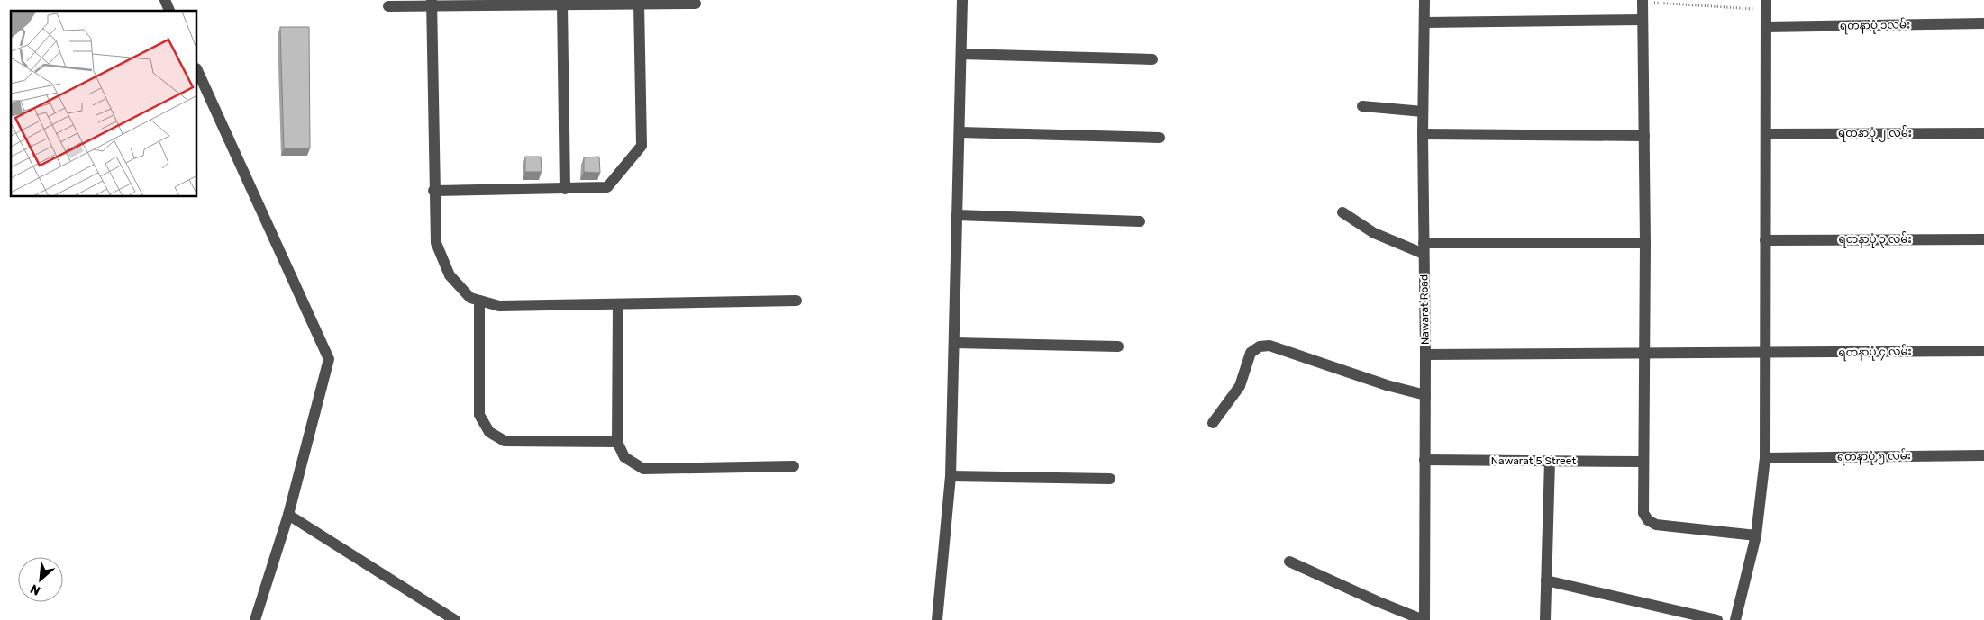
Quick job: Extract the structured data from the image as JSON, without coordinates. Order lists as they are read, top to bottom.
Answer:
{
  "streets": {
    "street": [
      "ရတနာပုံ ၁လမ်း",
      "ရတနာပုံ ၂ လမ်း",
      "ရတနာပုံ ၃ လမ်း",
      "Nawarat Road",
      "ရတနာပုံ ၄ လမ်း",
      "ရတနာပုံ ၅ လမ်း",
      "Nawarat 5 Street"
    ]
  },
  "crossings": [
    ["Nawarat Road", "ရတနာပုံ ၄ လမ်း"],
    ["Nawarat Road", "Nawarat 5 Street"]
  ],
  "north": "bottom left"
}
